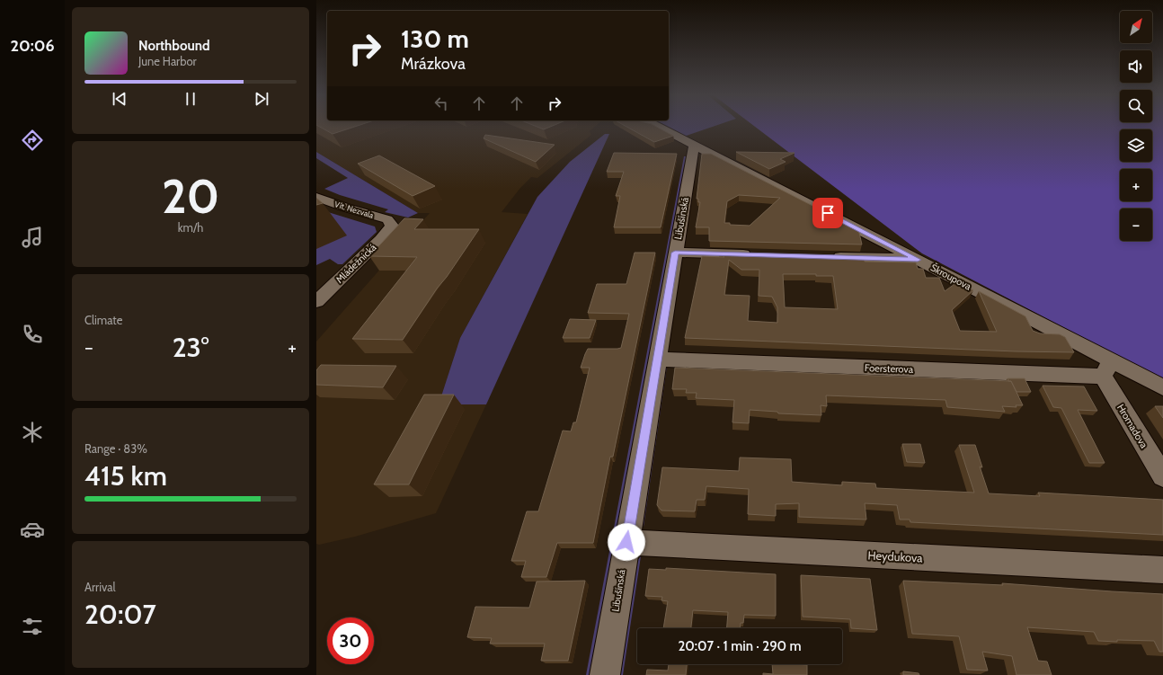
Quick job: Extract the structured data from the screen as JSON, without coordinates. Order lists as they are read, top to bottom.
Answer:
{
  "streets": {
    "street": [
      "Vít. Nezvala",
      "Libušínská",
      "Mládežnická",
      "Škroupova",
      "Foersterova",
      "Hromadova",
      "Heydukova"
    ]
  },
  "crossings": [
    ["Vít. Nezvala", "Mládežnická"],
    ["Libušínská", "Škroupova"],
    ["Libušínská", "Foersterova"],
    ["Libušínská", "Heydukova"],
    ["Škroupova", "Foersterova"],
    ["Škroupova", "Hromadova"],
    ["Foersterova", "Hromadova"]
  ],
  "north": "top right",
  "page": {
    "tabs": "20:06",
    "map_buttons": ["+", "−"],
    "turn": ["130 m", "Mrázkova"],
    "song": ["Northbound", "June Harbor"],
    "tile": [
      ["20", "km/h"],
      "Climate",
      ["Range · 83%", "415 km"],
      ["Arrival", "20:07"]
    ],
    "heat": ["−", "23°", "+"],
    "limit": "30",
    "trip": "20:07 · 1 min · 290 m"
  }
}
